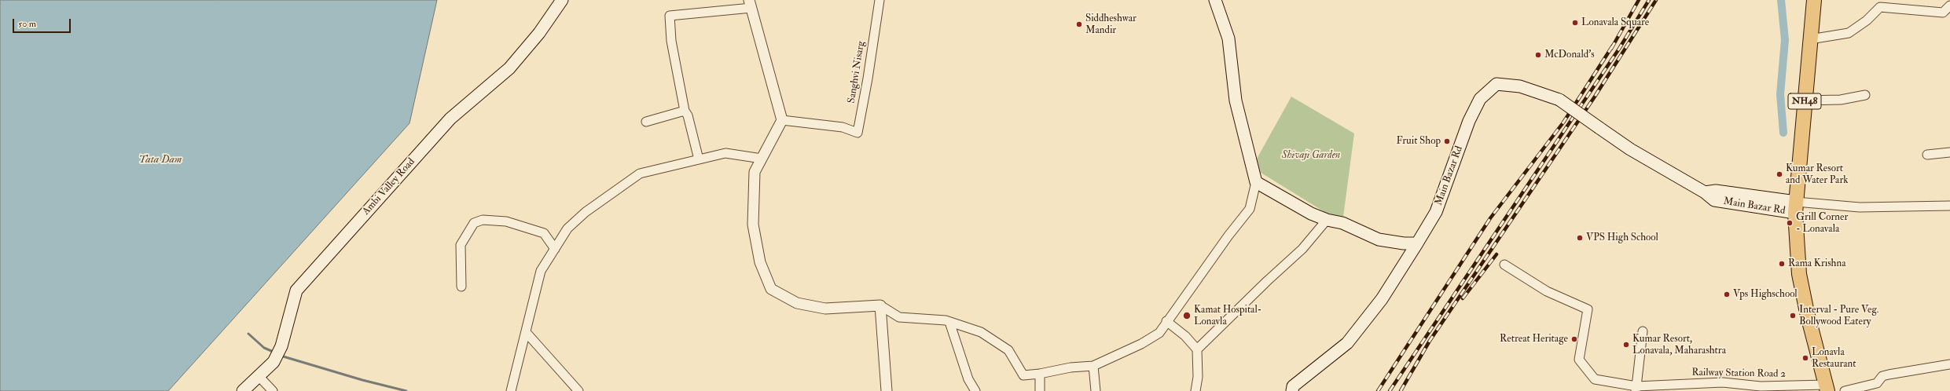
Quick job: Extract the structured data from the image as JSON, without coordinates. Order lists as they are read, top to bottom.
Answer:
{
  "streets": {
    "highway": ["NH48"],
    "main road": ["Main Bazar Rd", "Ambi Valley Road"],
    "street": ["Sanghvi Nisarg", "Railway Station Road 2"]
  },
  "crossings": [
    ["NH48", "Main Bazar Rd"],
    ["NH48", "Railway Station Road 2"]
  ],
  "water": ["Tata Dam"],
  "parks": ["Shivaji Garden"],
  "places": [
    "Lonavala Square",
    "Siddheshwar Mandir",
    "McDonald's",
    "Fruit Shop",
    "Kumar Resort and Water Park",
    "Grill Corner - Lonavala",
    "VPS High School",
    "Rama Krishna",
    "Vps Highschool",
    "Kamat Hospital- Lonavla",
    "Interval - Pure Veg. Bollywood Eatery",
    "Retreat Heritage",
    "Kumar Resort, Lonavala, Maharashtra",
    "Lonavla Restaurant"
  ],
  "scale_bar": "50 m"
}
